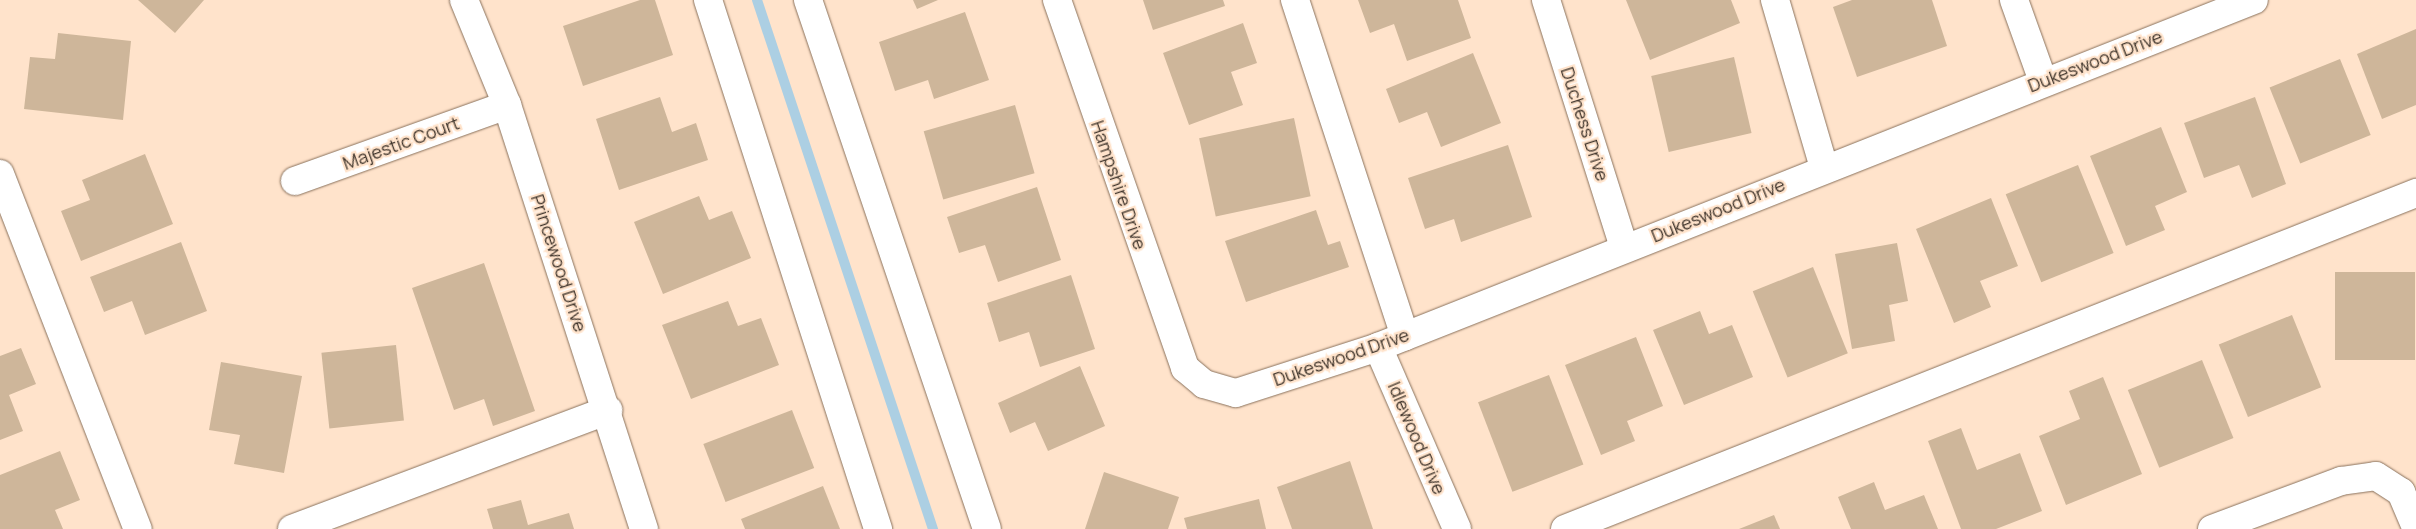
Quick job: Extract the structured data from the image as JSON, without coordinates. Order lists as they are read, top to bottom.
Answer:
{
  "streets": {
    "street": [
      "Dukeswood Drive",
      "Duchess Drive",
      "Majestic Court",
      "Hampshire Drive",
      "Princewood Drive",
      "Idlewood Drive"
    ]
  },
  "crossings": [
    ["Dukeswood Drive", "Duchess Drive"],
    ["Dukeswood Drive", "Hampshire Drive"],
    ["Dukeswood Drive", "Idlewood Drive"],
    ["Majestic Court", "Princewood Drive"]
  ]
}
